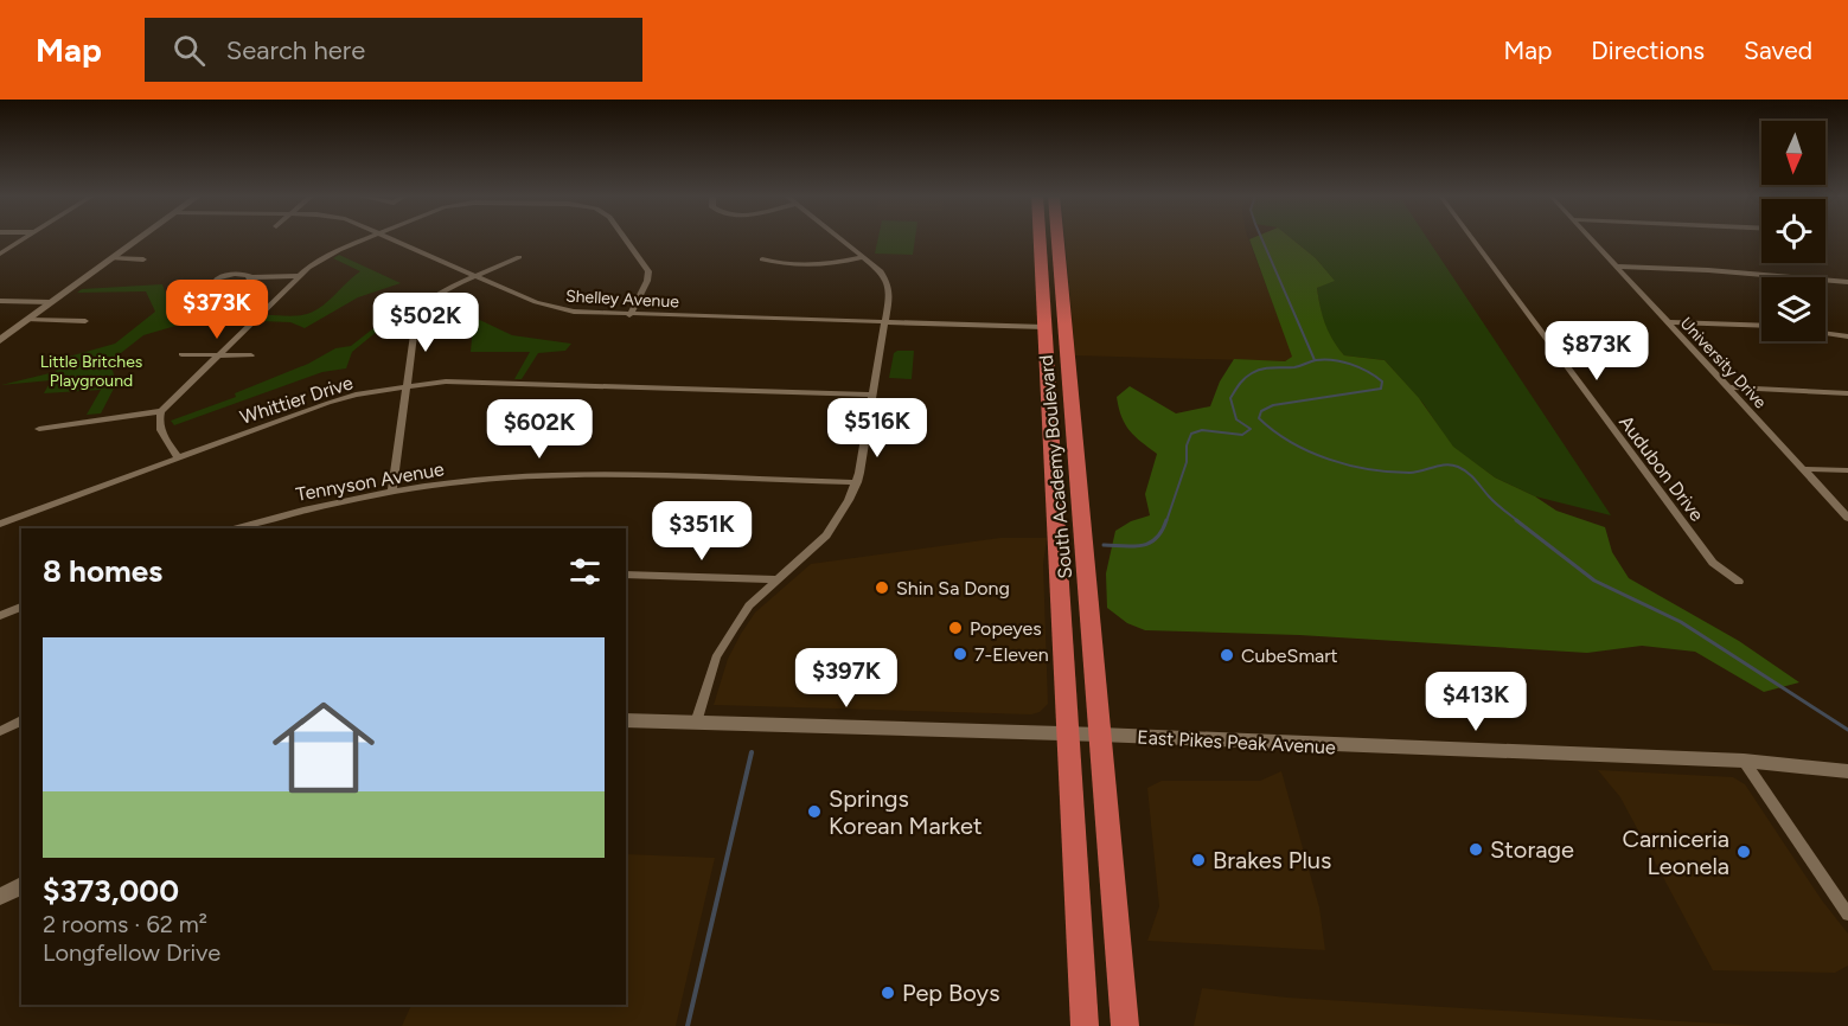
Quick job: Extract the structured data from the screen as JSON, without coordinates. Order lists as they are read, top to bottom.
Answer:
{
  "streets": {
    "highway": ["South Academy Boulevard"],
    "main road": ["East Pikes Peak Avenue"],
    "street": [
      "Shelley Avenue",
      "University Drive",
      "Whittier Drive",
      "Audubon Drive",
      "Tennyson Avenue"
    ]
  },
  "crossings": [
    ["Shelley Avenue", "South Academy Boulevard"],
    ["South Academy Boulevard", "East Pikes Peak Avenue"]
  ],
  "parks": ["Little Britches Playground"],
  "places": [
    "Shin Sa Dong",
    "Popeyes",
    "7-Eleven",
    "CubeSmart",
    "Springs Korean Market",
    "Storage",
    "Carniceria Leonela",
    "Brakes Plus",
    "Pep Boys"
  ],
  "north": "bottom",
  "page": {
    "header": "Map",
    "search": "Search here",
    "nav": ["Map", "Directions", "Saved"],
    "price": [
      "$373K",
      "$502K",
      "$873K",
      "$516K",
      "$602K",
      "$351K",
      "$397K",
      "$413K"
    ],
    "heading": "8 homes",
    "list": [
      {
        "name": "$373,000",
        "note": "2 rooms · 62 m² · Longfellow Drive"
      }
    ]
  }
}
